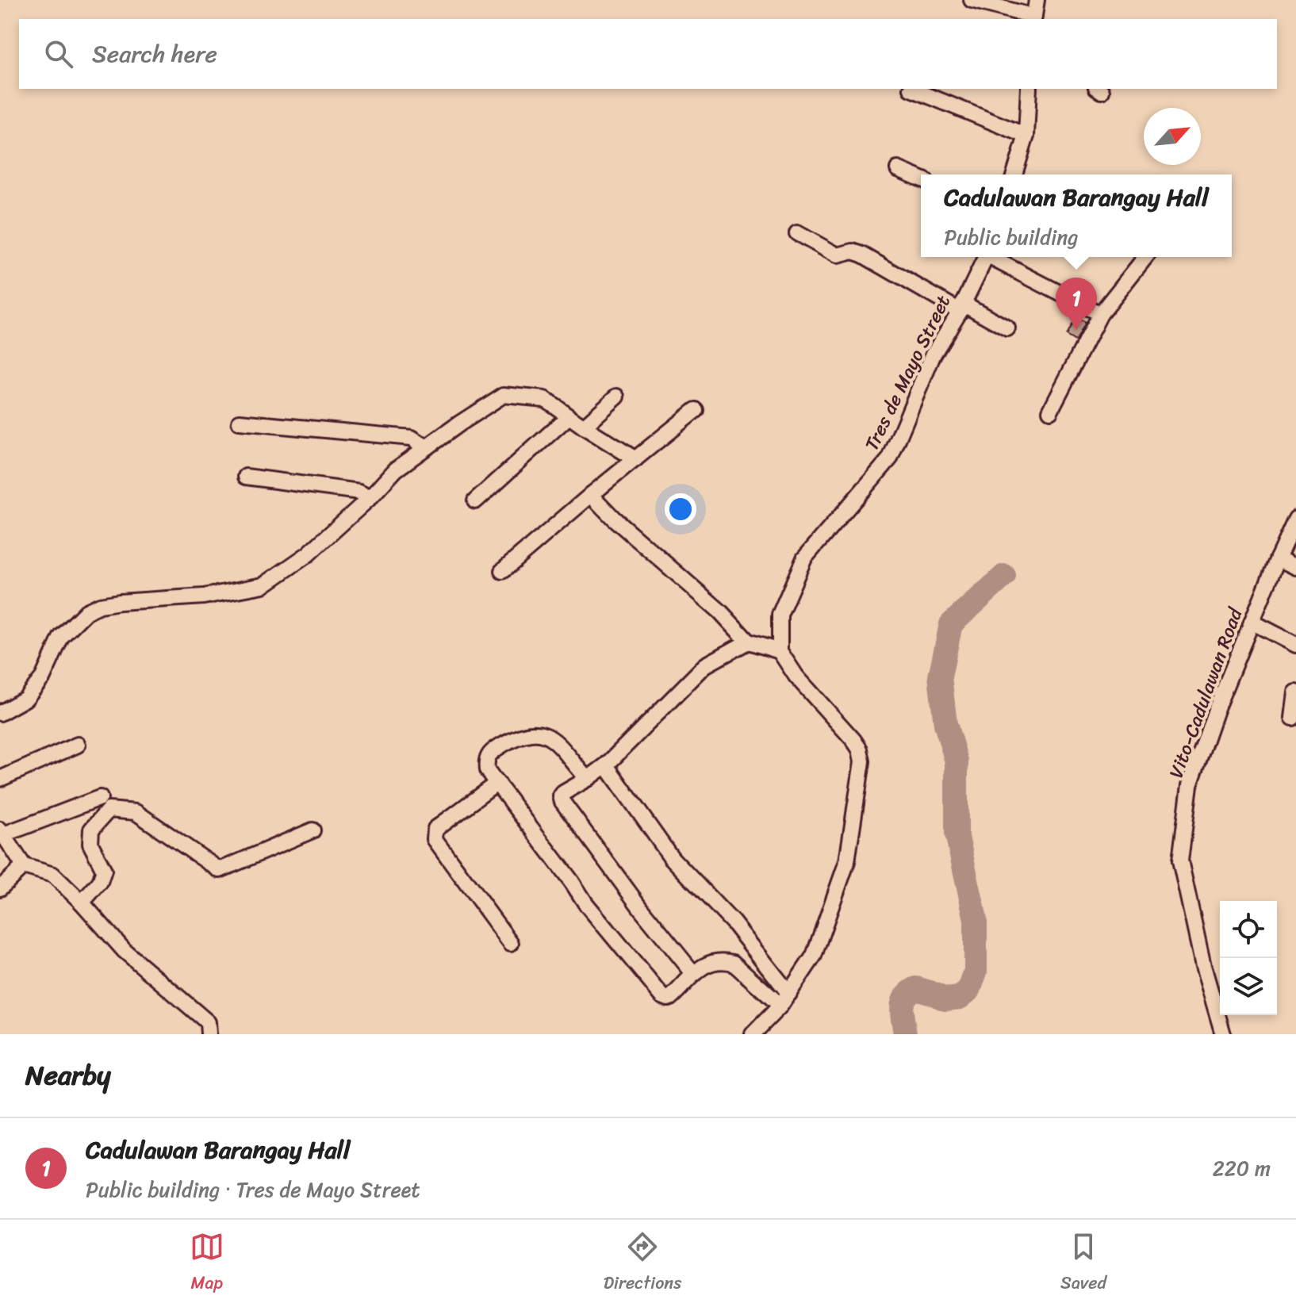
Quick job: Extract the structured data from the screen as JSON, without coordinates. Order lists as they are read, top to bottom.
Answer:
{
  "streets": {
    "street": ["Tres de Mayo Street", "Vito-Cadulawan Road"]
  },
  "north": "top right",
  "page": {
    "search": "Search here",
    "popup": ["Cadulawan Barangay Hall", "Public building"],
    "pins": "1",
    "heading": "Nearby",
    "list": [
      {
        "mark": "1",
        "name": "Cadulawan Barangay Hall",
        "note": "Public building · Tres de Mayo Street",
        "value": "220 m"
      }
    ],
    "nav": ["Map", "Directions", "Saved"]
  }
}
